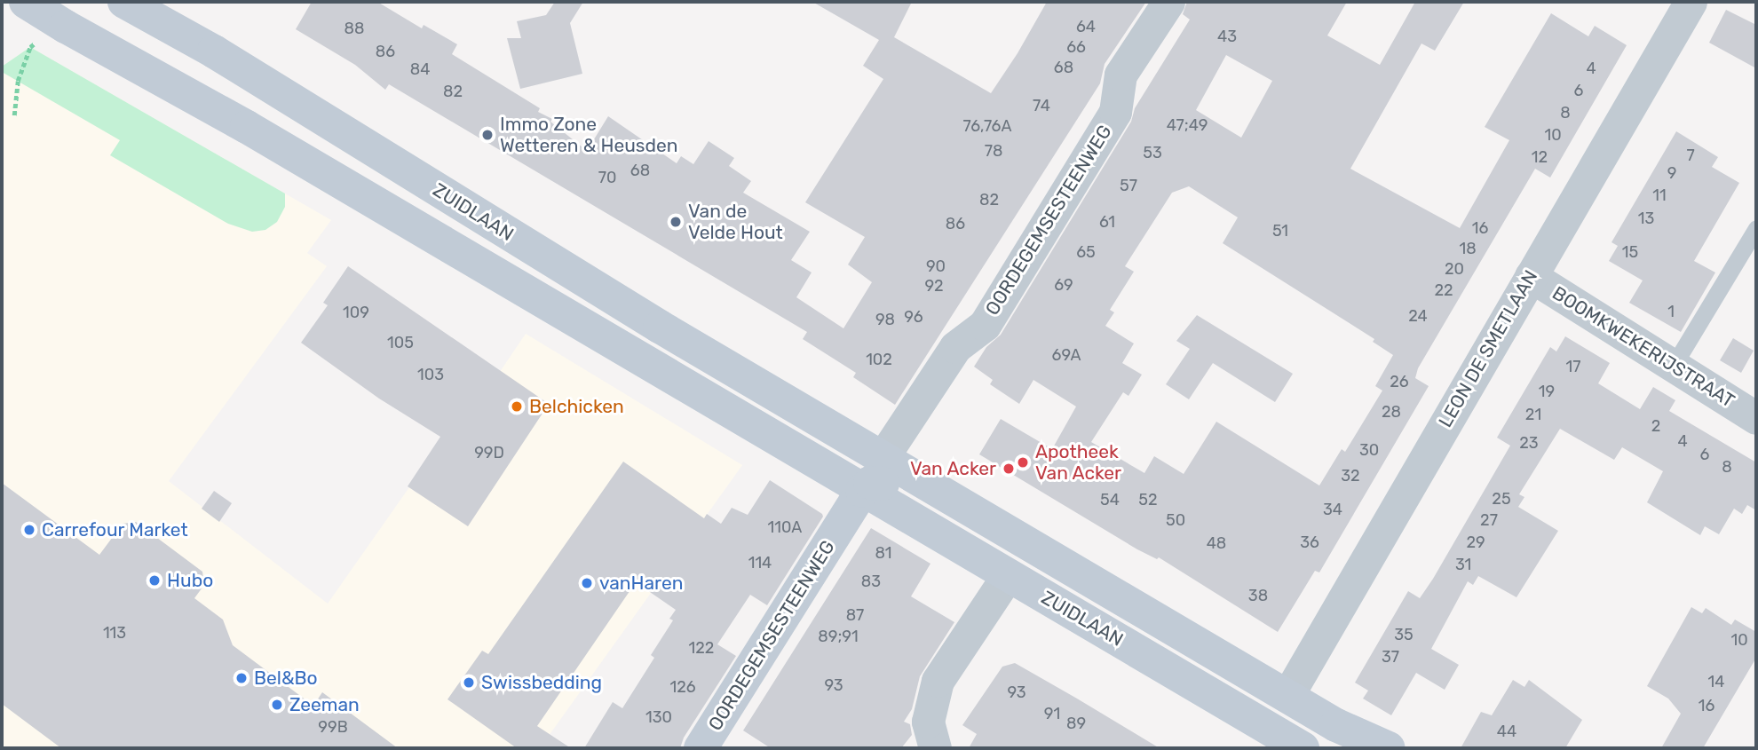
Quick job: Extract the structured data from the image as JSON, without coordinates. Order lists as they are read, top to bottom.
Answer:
{
  "streets": {
    "main road": ["ZUIDLAAN", "OORDEGEMSESTEENWEG"],
    "street": ["BOOMKWEKERIJSTRAAT", "LEON DE SMETLAAN"]
  },
  "crossings": [
    ["ZUIDLAAN", "OORDEGEMSESTEENWEG"],
    ["ZUIDLAAN", "LEON DE SMETLAAN"],
    ["BOOMKWEKERIJSTRAAT", "LEON DE SMETLAAN"]
  ],
  "places": [
    "Immo Zone Wetteren & Heusden",
    "Van de Velde Hout",
    "Belchicken",
    "Apotheek Van Acker",
    "Van Acker",
    "Carrefour Market",
    "Hubo",
    "vanHaren",
    "Bel&Bo",
    "Swissbedding",
    "Zeeman"
  ],
  "house_numbers": [
    "64",
    "88",
    "43",
    "66",
    "86",
    "68",
    "4",
    "84",
    "6",
    "82",
    "74",
    "8",
    "47;49",
    "76,76A",
    "10",
    "78",
    "53",
    "7",
    "12",
    "68",
    "9",
    "70",
    "57",
    "11",
    "82",
    "13",
    "61",
    "86",
    "16",
    "51",
    "18",
    "65",
    "15",
    "90",
    "20",
    "69",
    "92",
    "22",
    "1",
    "109",
    "24",
    "96",
    "98",
    "105",
    "69A",
    "102",
    "17",
    "103",
    "26",
    "19",
    "28",
    "21",
    "2",
    "4",
    "23",
    "30",
    "99D",
    "6",
    "8",
    "32",
    "25",
    "54",
    "52",
    "34",
    "50",
    "27",
    "110A",
    "36",
    "29",
    "48",
    "81",
    "114",
    "31",
    "83",
    "38",
    "87",
    "113",
    "35",
    "89;91",
    "10",
    "122",
    "37",
    "14",
    "93",
    "126",
    "93",
    "16",
    "91",
    "130",
    "89",
    "99B",
    "44"
  ]
}
